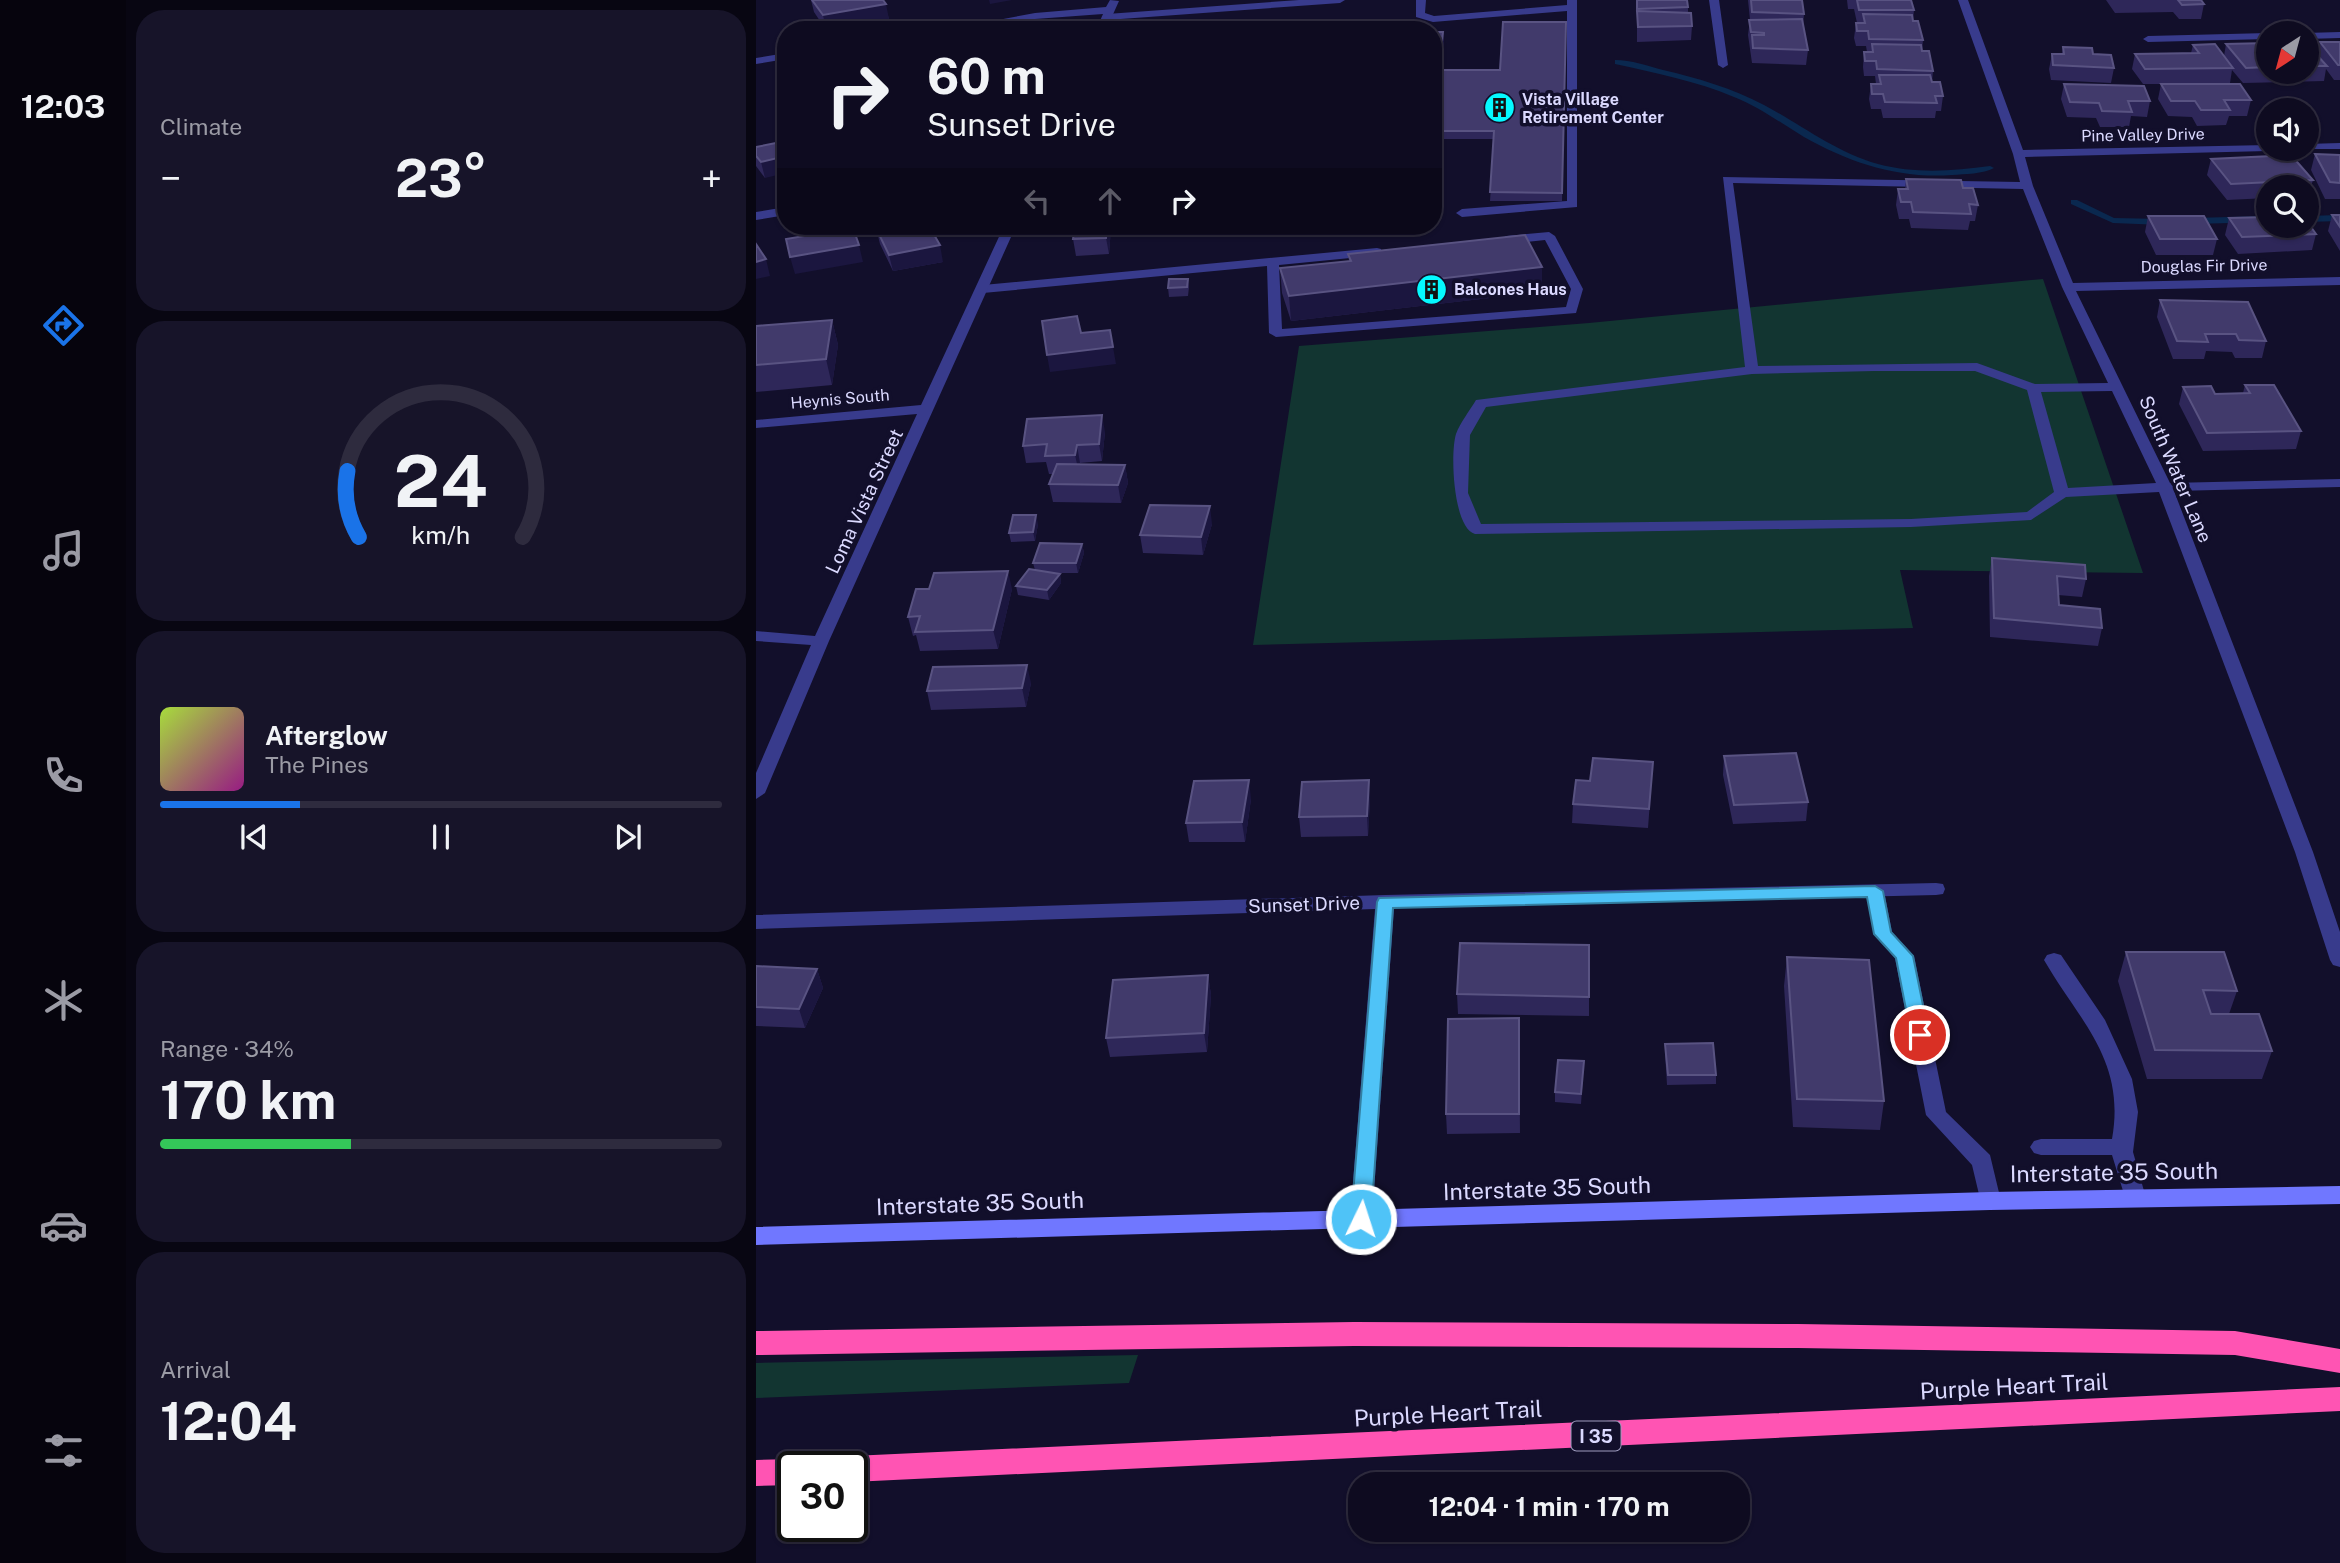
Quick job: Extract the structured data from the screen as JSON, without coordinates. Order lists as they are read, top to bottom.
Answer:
{
  "streets": {
    "highway": ["Purple Heart Trail", "I 35"],
    "main road": ["Interstate 35 South"],
    "street": [
      "Pine Valley Drive",
      "Douglas Fir Drive",
      "Heynis South",
      "South Water Lane",
      "Loma Vista Street",
      "Sunset Drive"
    ]
  },
  "crossings": [
    ["Pine Valley Drive", "South Water Lane"],
    ["Douglas Fir Drive", "South Water Lane"],
    ["Heynis South", "Loma Vista Street"]
  ],
  "places": {
    "building": ["Vista Village Retirement Center", "Balcones Haus"]
  },
  "north": "bottom left",
  "page": {
    "tabs": "12:03",
    "tile": [
      "Climate",
      ["Range · 34%", "170 km"],
      ["Arrival", "12:04"]
    ],
    "turn": ["60 m", "Sunset Drive"],
    "heat": ["−", "23°", "+"],
    "song": ["Afterglow", "The Pines"],
    "limit": "30",
    "trip": "12:04 · 1 min · 170 m",
    "gauge": ["24", "km/h"]
  }
}
